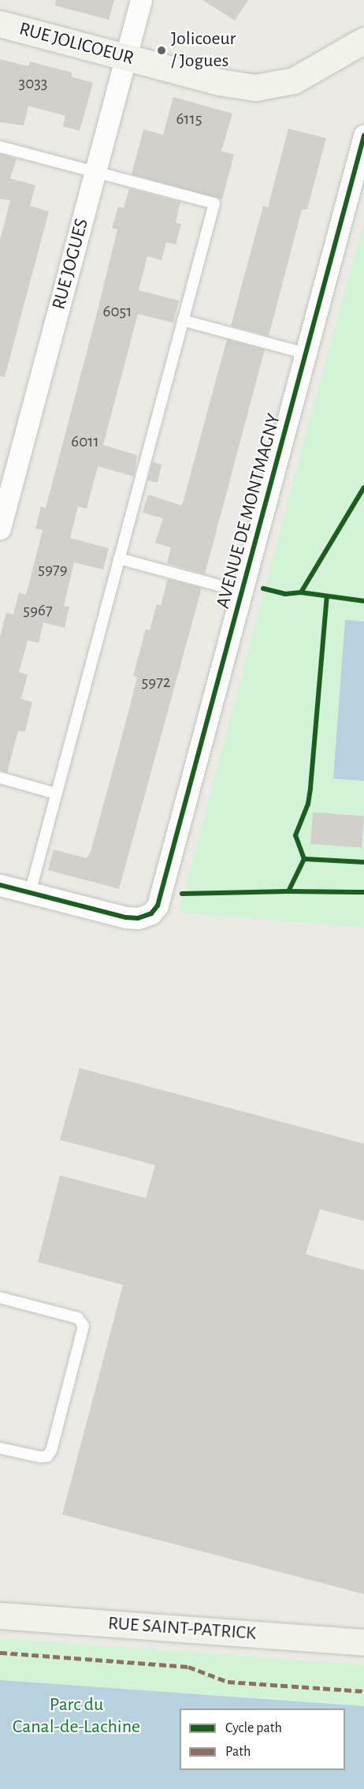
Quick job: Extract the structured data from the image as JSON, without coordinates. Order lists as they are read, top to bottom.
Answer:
{
  "streets": {
    "street": [
      "RUE JOLICOEUR",
      "RUE JOGUES",
      "AVENUE DE MONTMAGNY",
      "RUE SAINT-PATRICK"
    ]
  },
  "crossings": [
    ["RUE JOLICOEUR", "RUE JOGUES"]
  ],
  "parks": ["Parc du Canal-de-Lachine"],
  "places": ["Jolicoeur / Jogues"],
  "house_numbers": [
    "3033",
    "6115",
    "6051",
    "6011",
    "5979",
    "5967",
    "5972"
  ],
  "legend": ["Cycle path", "Path"]
}
